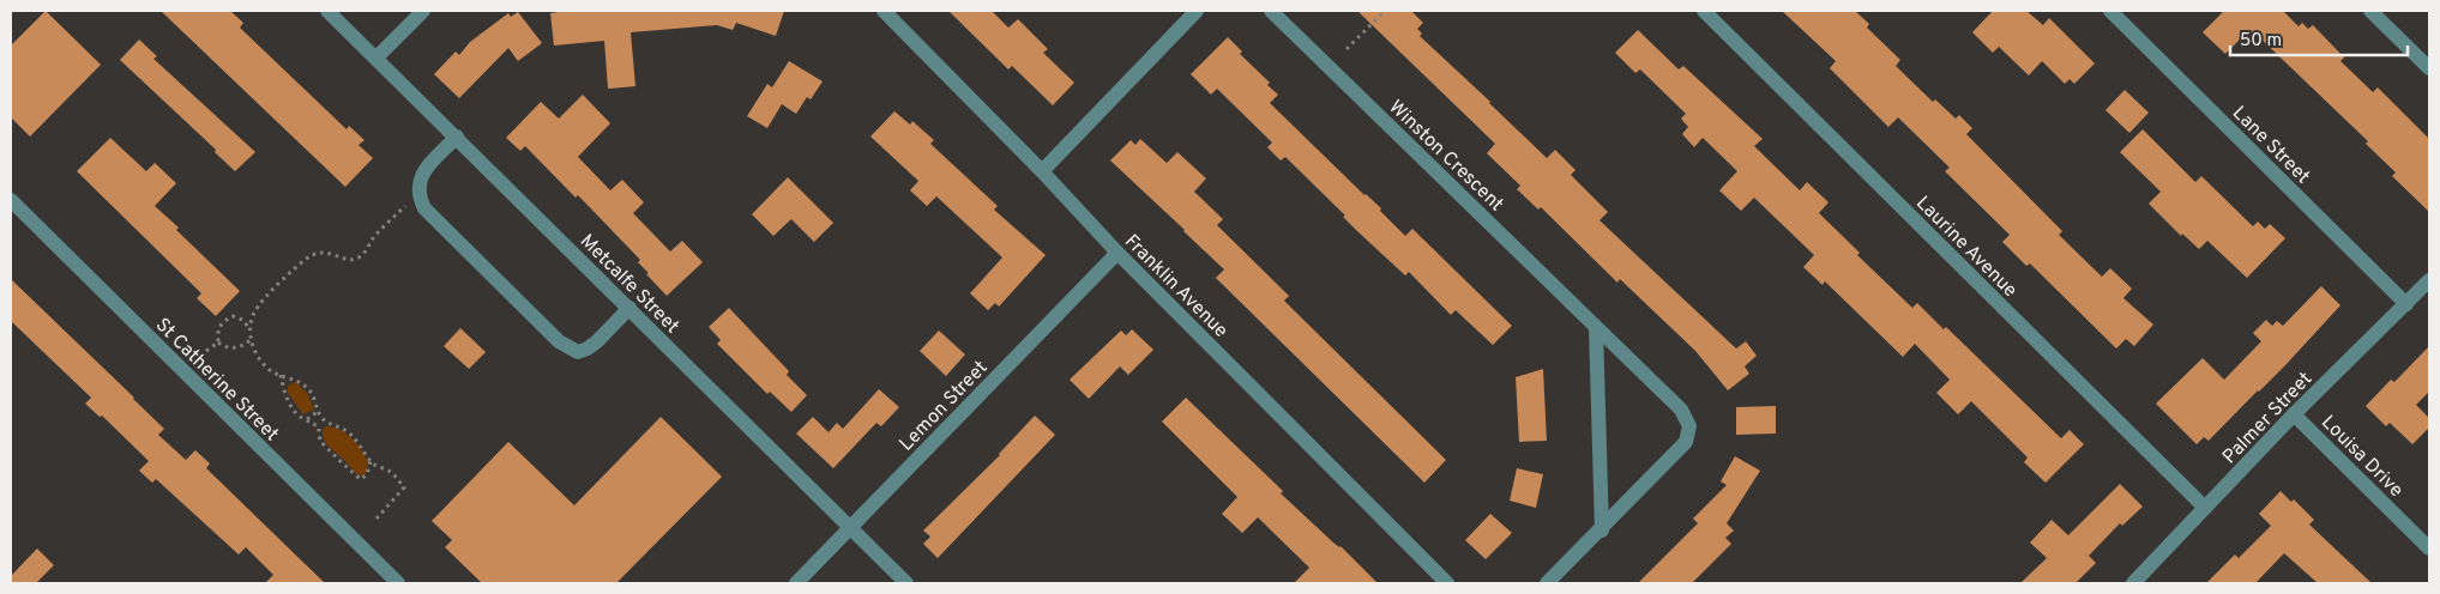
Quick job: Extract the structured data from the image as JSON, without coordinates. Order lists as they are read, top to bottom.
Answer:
{
  "streets": {
    "street": [
      "Lane Street",
      "Winston Crescent",
      "Laurine Avenue",
      "Metcalfe Street",
      "Franklin Avenue",
      "St Catherine Street",
      "Lemon Street",
      "Palmer Street",
      "Louisa Drive"
    ]
  },
  "crossings": [
    ["Lane Street", "Palmer Street"],
    ["Laurine Avenue", "Palmer Street"],
    ["Metcalfe Street", "Lemon Street"],
    ["Franklin Avenue", "Lemon Street"],
    ["Palmer Street", "Louisa Drive"]
  ],
  "scale_bar": "50 m"
}
